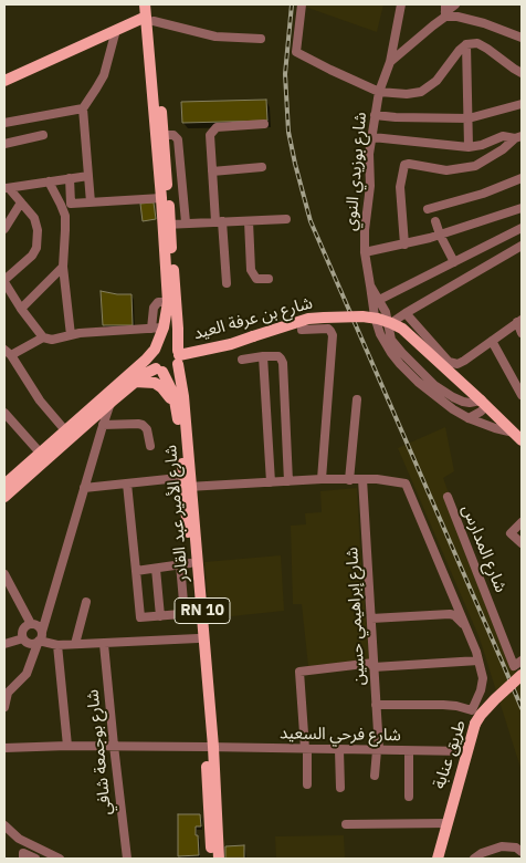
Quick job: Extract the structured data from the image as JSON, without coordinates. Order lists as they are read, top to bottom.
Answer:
{
  "streets": {
    "main road": [
      "شارع بن عرفة العيد",
      "شارع الأمير عبد القادر",
      "RN 10",
      "طريق عنابة"
    ],
    "street": [
      "شارع بوزيدي النوي",
      "شارع المدارس",
      "شارع إبراهيمي حسين",
      "شارع فرحي السعيد",
      "شارع بوجمعة شافي"
    ]
  },
  "crossings": [
    ["شارع بوزيدي النوي", "شارع بن عرفة العيد"],
    ["شارع بن عرفة العيد", "شارع الأمير عبد القادر"],
    ["شارع الأمير عبد القادر", "شارع فرحي السعيد"],
    ["شارع إبراهيمي حسين", "شارع فرحي السعيد"],
    ["شارع فرحي السعيد", "شارع بوجمعة شافي"],
    ["شارع فرحي السعيد", "طريق عنابة"]
  ]
}
